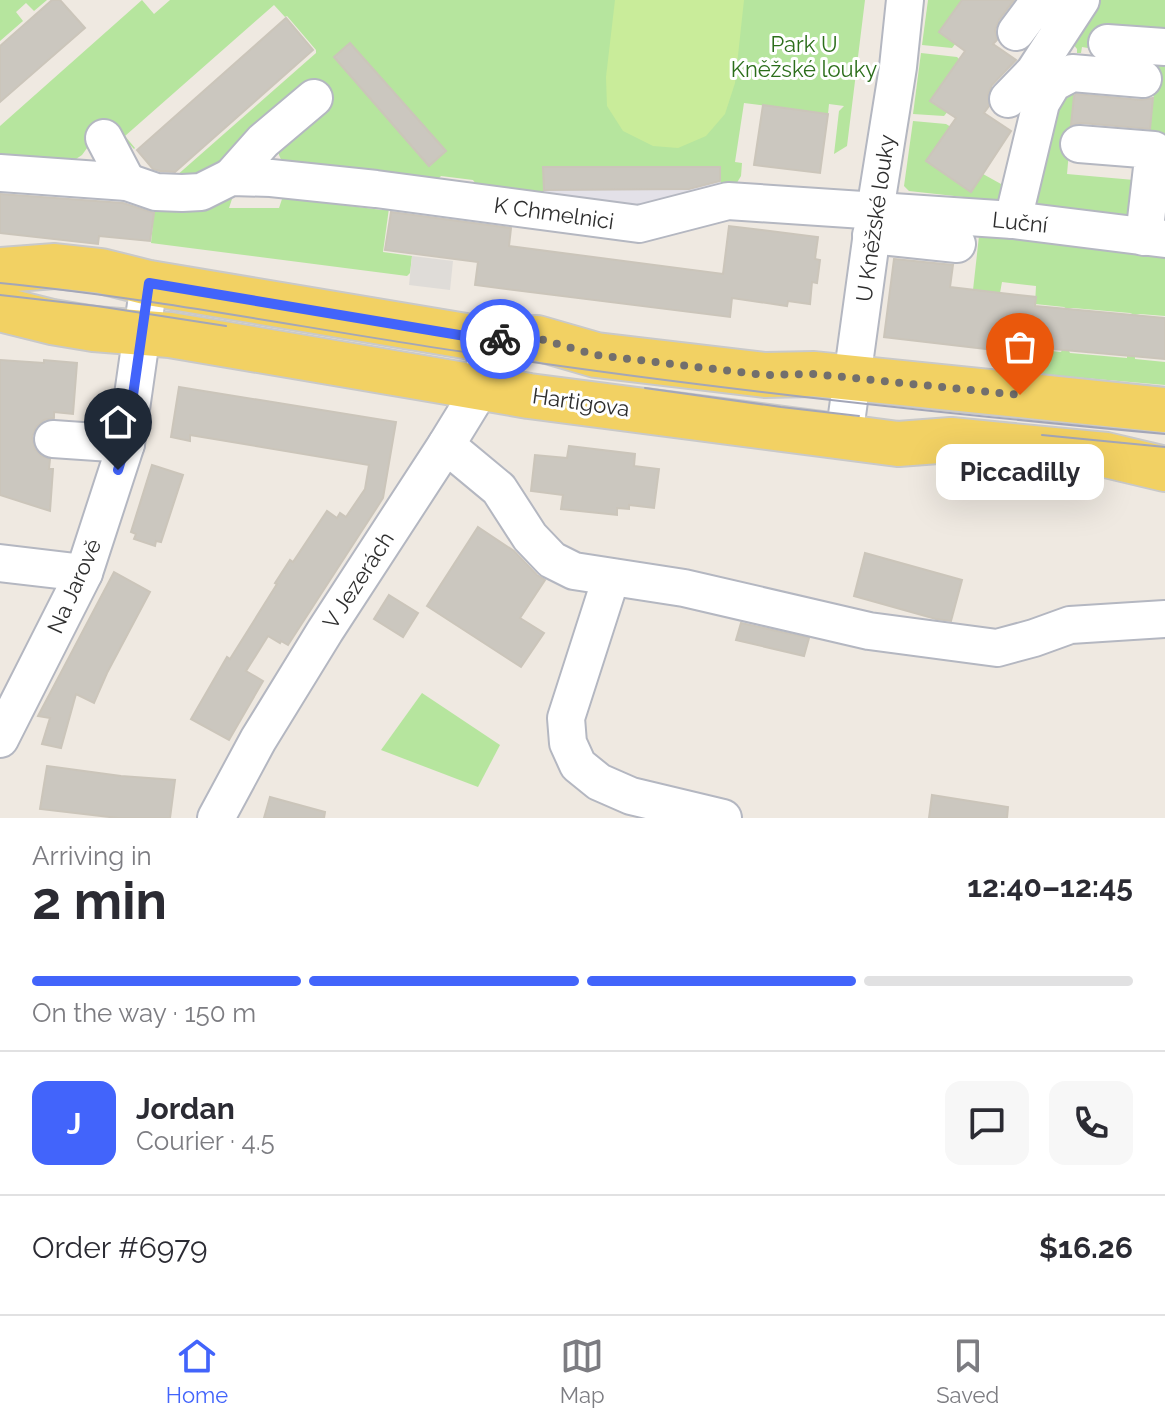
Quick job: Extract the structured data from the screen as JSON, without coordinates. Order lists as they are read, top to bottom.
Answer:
{
  "streets": {
    "main road": ["Hartigova"],
    "street": [
      "K Chmelnici",
      "U Kněžské louky",
      "Luční",
      "V Jezerách",
      "Na Jarově"
    ]
  },
  "crossings": [
    ["K Chmelnici", "U Kněžské louky"],
    ["K Chmelnici", "Luční"],
    ["U Kněžské louky", "Luční"],
    ["U Kněžské louky", "Hartigova"],
    ["Hartigova", "V Jezerách"],
    ["Hartigova", "Na Jarově"]
  ],
  "parks": ["Park U Kněžské louky"],
  "places": ["Piccadilly"],
  "page": {
    "bubble": "Piccadilly",
    "heading": ["2 min", "Arriving in", "12:40–12:45"],
    "panel": [
      "Jordan",
      "Courier · 4.5",
      "Order #6979",
      "$16.26"
    ],
    "bar": "On the way · 150 m",
    "round": "J",
    "tabs": ["Home", "Map", "Saved"]
  }
}
